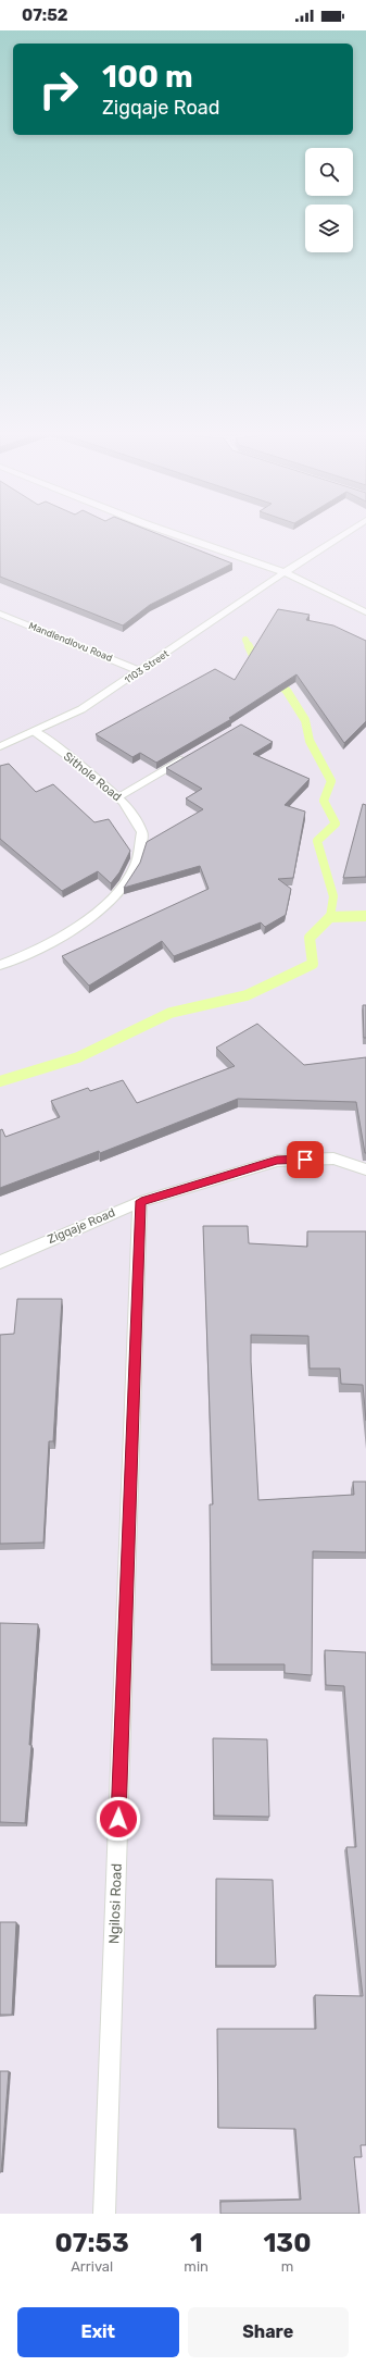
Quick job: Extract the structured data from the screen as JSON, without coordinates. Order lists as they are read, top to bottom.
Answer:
{
  "streets": {
    "street": [
      "Mandlendlovu Road",
      "1103 Street",
      "Sithole Road",
      "Zigqaje Road",
      "Ngilosi Road"
    ]
  },
  "crossings": [
    ["Mandlendlovu Road", "1103 Street"],
    ["1103 Street", "Sithole Road"],
    ["Zigqaje Road", "Ngilosi Road"]
  ],
  "page": {
    "status": "07:52",
    "turn": ["100 m", "Zigqaje Road"],
    "eta": [
      "07:53",
      "Arrival",
      "1",
      "min",
      "130",
      "m"
    ],
    "buttons": ["Exit", "Share"]
  }
}
